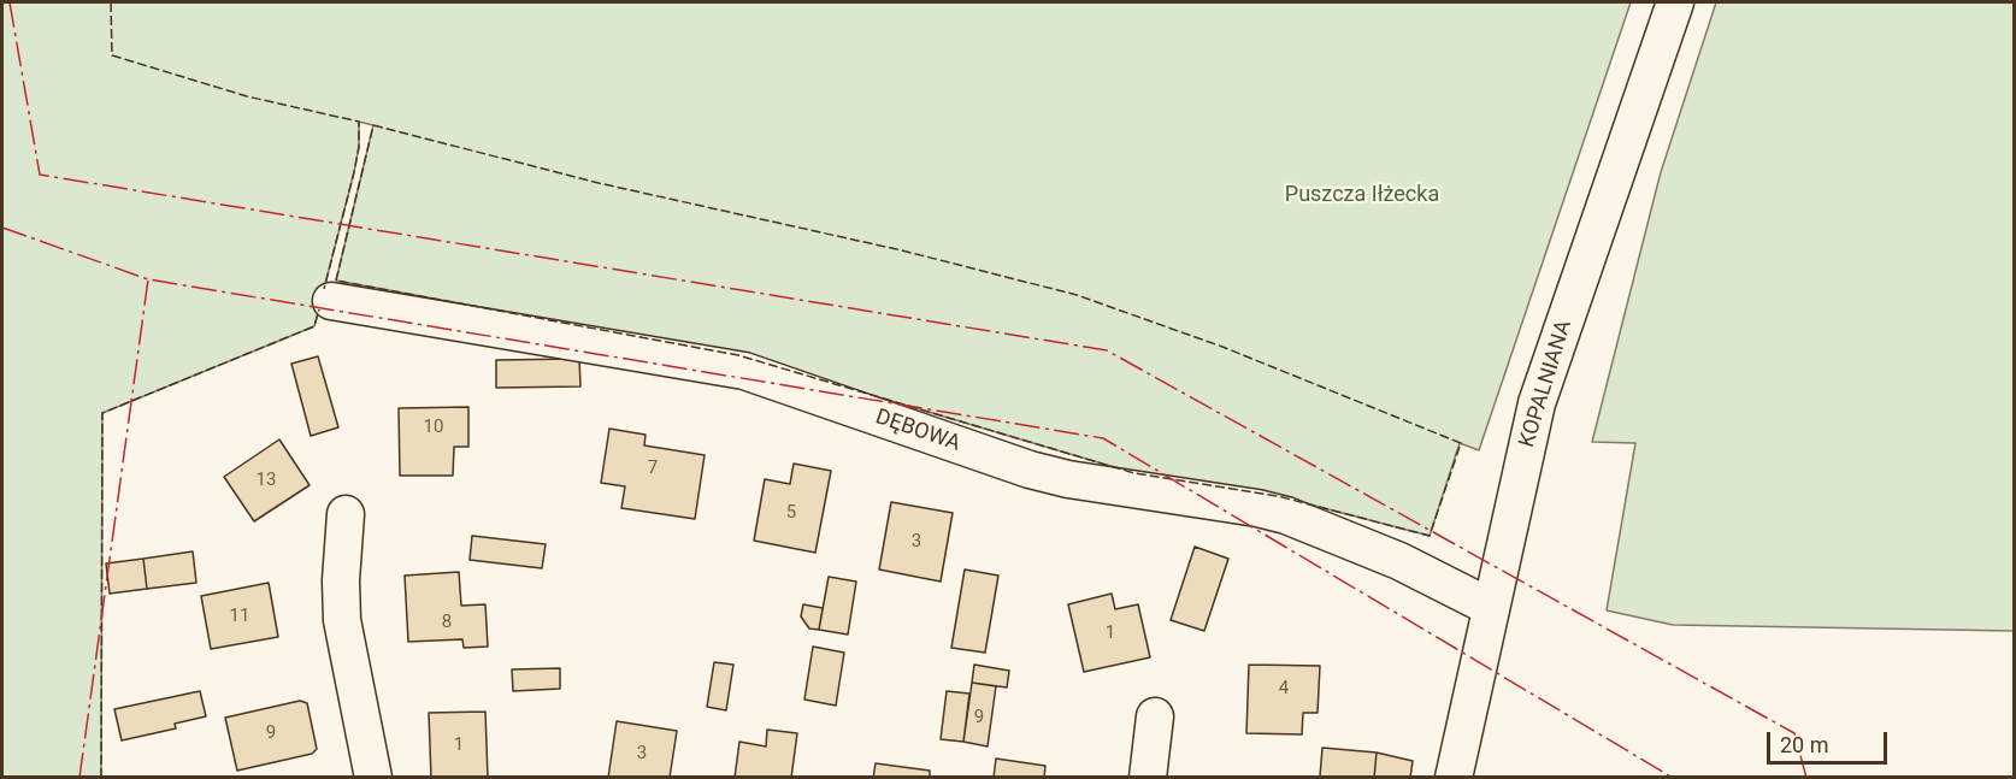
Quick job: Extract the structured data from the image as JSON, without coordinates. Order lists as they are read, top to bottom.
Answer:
{
  "streets": {
    "street": ["KOPALNIANA", "DĘBOWA"]
  },
  "crossings": [
    ["KOPALNIANA", "DĘBOWA"]
  ],
  "parks": ["Puszcza Iłżecka"],
  "house_numbers": [
    "10",
    "7",
    "13",
    "5",
    "3",
    "11",
    "8",
    "1",
    "4",
    "9",
    "9",
    "1",
    "3"
  ],
  "scale_bar": "20 m"
}
